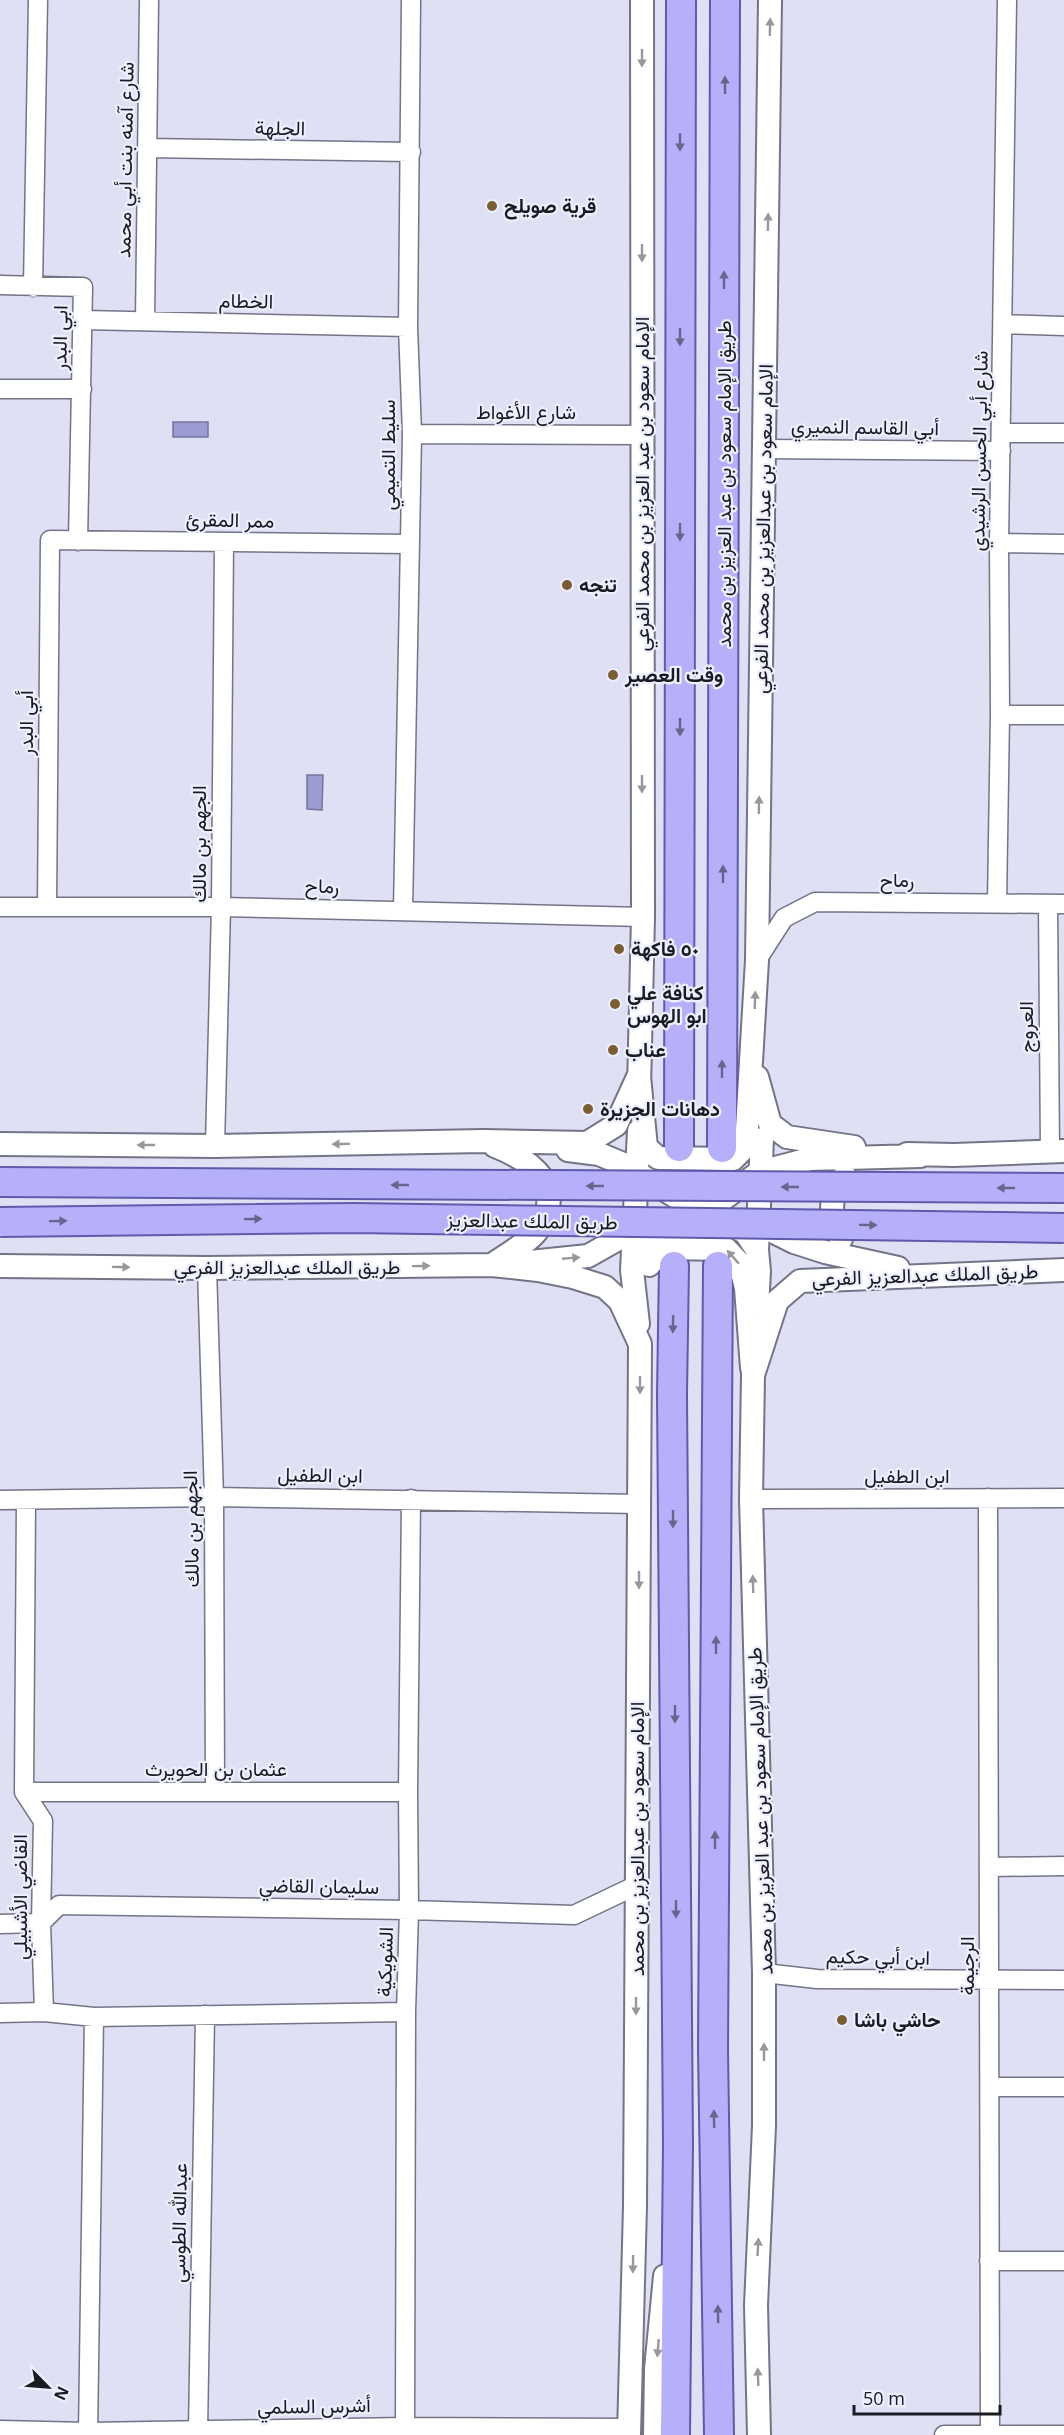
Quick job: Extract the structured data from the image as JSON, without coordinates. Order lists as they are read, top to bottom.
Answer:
{
  "streets": {
    "main road": ["طريق الإمام سعود بن عبد العزيز بن محمد", "طريق الملك عبدالعزيز", "الإمام سعود بن عبدالعزيز بن محمد"],
    "street": [
      "الجلهة",
      "شارع آمنه بنت أبي محمد",
      "الخطام",
      "ابي البدر",
      "شارع الأغواط",
      "أبي القاسم النميري",
      "شارع أبي الحسن الرشيدي",
      "سليط التميمي",
      "الإمام سعود بن عبد العزيز بن محمد الفرعي",
      "ممر المقرئ",
      "الإمام سعود بن عبدالعزيز بن محمد الفرعي",
      "أبي البدر",
      "الجهم بن مالك",
      "رماح",
      "العروج",
      "طريق الملك عبدالعزيز الفرعي",
      "ابن الطفيل",
      "عثمان بن الحويرث",
      "سليمان القاضي",
      "القاضي الأشبيلي",
      "ابن أبي حكيم",
      "الشويكية",
      "الرجيمة",
      "عبدالله الطوسي",
      "أشرس السلمي"
    ]
  },
  "crossings": [
    ["الجلهة", "شارع آمنه بنت أبي محمد"],
    ["الجلهة", "سليط التميمي"],
    ["شارع آمنه بنت أبي محمد", "الخطام"],
    ["الخطام", "ابي البدر"],
    ["الخطام", "سليط التميمي"],
    ["شارع الأغواط", "سليط التميمي"],
    ["شارع الأغواط", "الإمام سعود بن عبد العزيز بن محمد الفرعي"],
    ["أبي القاسم النميري", "شارع أبي الحسن الرشيدي"],
    ["أبي القاسم النميري", "الإمام سعود بن عبدالعزيز بن محمد الفرعي"],
    ["شارع أبي الحسن الرشيدي", "رماح"],
    ["سليط التميمي", "ممر المقرئ"],
    ["سليط التميمي", "رماح"],
    ["الإمام سعود بن عبد العزيز بن محمد الفرعي", "رماح"],
    ["طريق الإمام سعود بن عبد العزيز بن محمد", "طريق الملك عبدالعزيز الفرعي"],
    ["طريق الإمام سعود بن عبد العزيز بن محمد", "ابن الطفيل"],
    ["طريق الإمام سعود بن عبد العزيز بن محمد", "ابن أبي حكيم"],
    ["ممر المقرئ", "أبي البدر"],
    ["ممر المقرئ", "الجهم بن مالك"],
    ["الإمام سعود بن عبدالعزيز بن محمد الفرعي", "رماح"],
    ["أبي البدر", "رماح"],
    ["الجهم بن مالك", "رماح"],
    ["الجهم بن مالك", "طريق الملك عبدالعزيز الفرعي"],
    ["الجهم بن مالك", "ابن الطفيل"],
    ["الجهم بن مالك", "عثمان بن الحويرث"],
    ["رماح", "العروج"],
    ["طريق الملك عبدالعزيز الفرعي", "الإمام سعود بن عبدالعزيز بن محمد"],
    ["ابن الطفيل", "الإمام سعود بن عبدالعزيز بن محمد"],
    ["ابن الطفيل", "الشويكية"],
    ["ابن الطفيل", "الرجيمة"],
    ["عثمان بن الحويرث", "القاضي الأشبيلي"],
    ["عثمان بن الحويرث", "الشويكية"],
    ["الإمام سعود بن عبدالعزيز بن محمد", "سليمان القاضي"],
    ["الإمام سعود بن عبدالعزيز بن محمد", "أشرس السلمي"],
    ["سليمان القاضي", "القاضي الأشبيلي"],
    ["سليمان القاضي", "الشويكية"],
    ["ابن أبي حكيم", "الرجيمة"],
    ["الشويكية", "أشرس السلمي"],
    ["عبدالله الطوسي", "أشرس السلمي"]
  ],
  "one_way": ["الإمام سعود بن عبد العزيز بن محمد الفرعي", "الإمام سعود بن عبدالعزيز بن محمد الفرعي", "الإمام سعود بن عبدالعزيز بن محمد"],
  "places": [
    "قرية صويلح",
    "تنجه",
    "وقت العصير",
    "٥٠ فاكهة",
    "كنافة علي ابو الهوس",
    "عناب",
    "دهانات الجزيرة",
    "حاشي باشا"
  ],
  "scale_bar": "50 m",
  "north": "bottom right"
}
